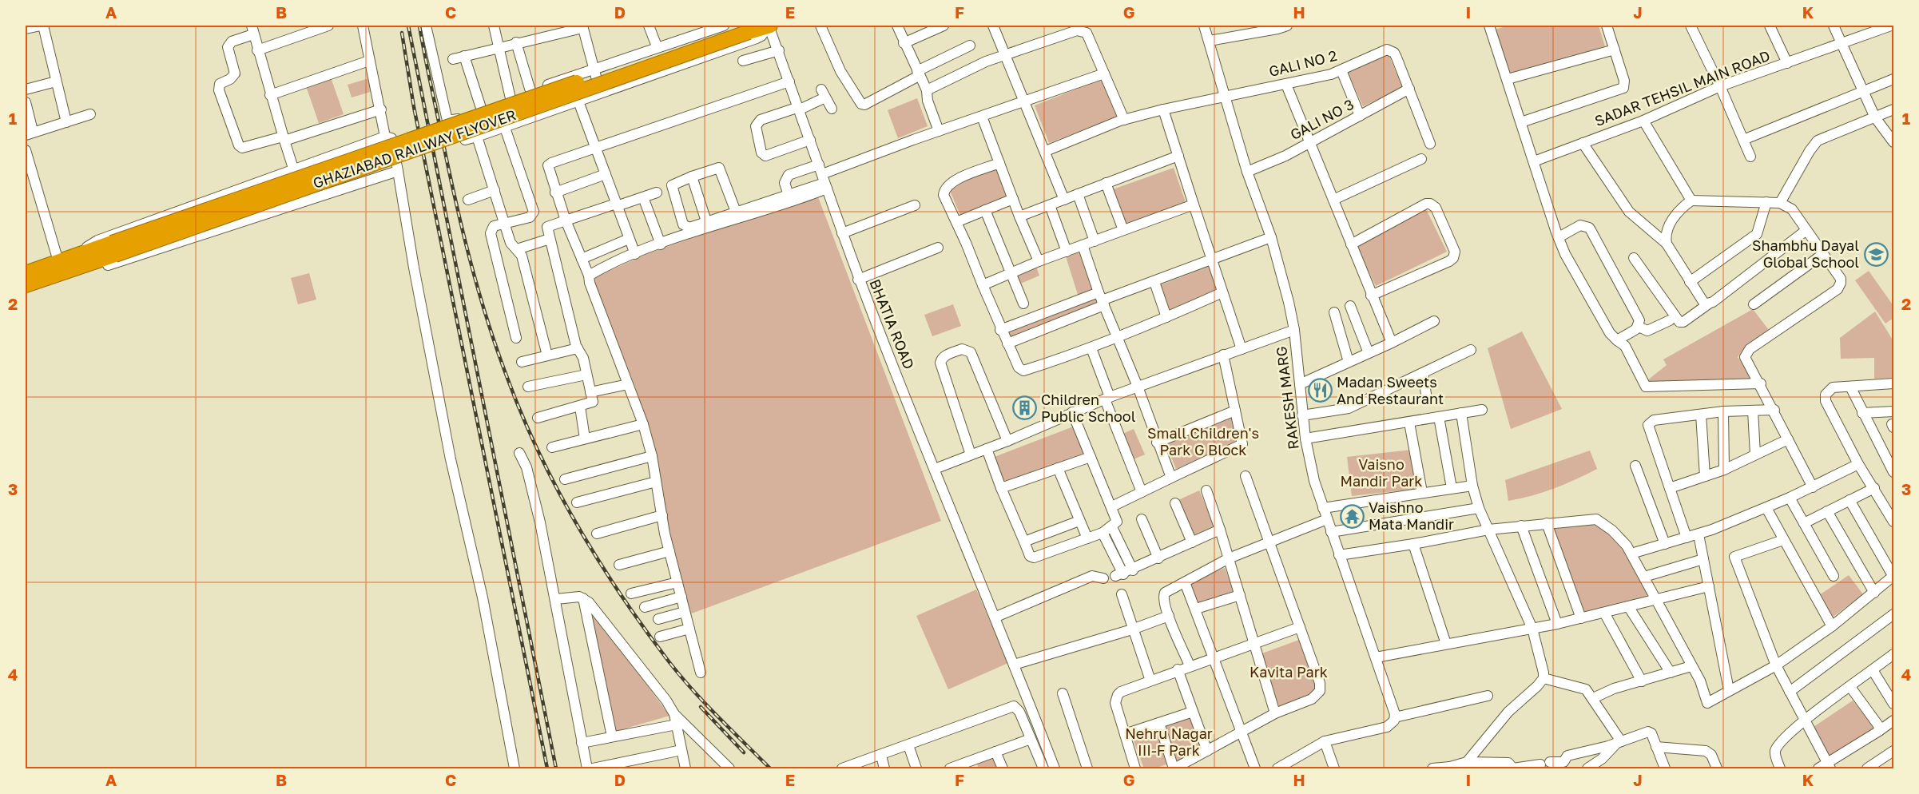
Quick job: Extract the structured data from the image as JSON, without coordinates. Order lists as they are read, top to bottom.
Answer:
{
  "streets": {
    "highway": ["GHAZIABAD RAILWAY FLYOVER"],
    "street": [
      "GALI NO 2",
      "SADAR TEHSIL MAIN ROAD",
      "GALI NO 3",
      "BHATIA ROAD",
      "RAKESH MARG"
    ]
  },
  "crossings": [
    ["GALI NO 2", "GALI NO 3"],
    ["GALI NO 2", "RAKESH MARG"],
    ["GALI NO 3", "RAKESH MARG"],
    ["GHAZIABAD RAILWAY FLYOVER", "BHATIA ROAD"]
  ],
  "parks": [
    "Small Children's Park G Block",
    "Vaisno Mandir Park",
    "Kavita Park",
    "Nehru Nagar III-F Park"
  ],
  "places": {
    "school or university": ["Shambhu Dayal Global School"],
    "restaurant": ["Madan Sweets And Restaurant"],
    "building": ["Children Public School"],
    "temple": ["Vaishno Mata Mandir"]
  },
  "grid": {
    "columns": [
      "A",
      "B",
      "C",
      "D",
      "E",
      "F",
      "G",
      "H",
      "I",
      "J",
      "K"
    ],
    "rows": [
      "1",
      "2",
      "3",
      "4"
    ]
  }
}
